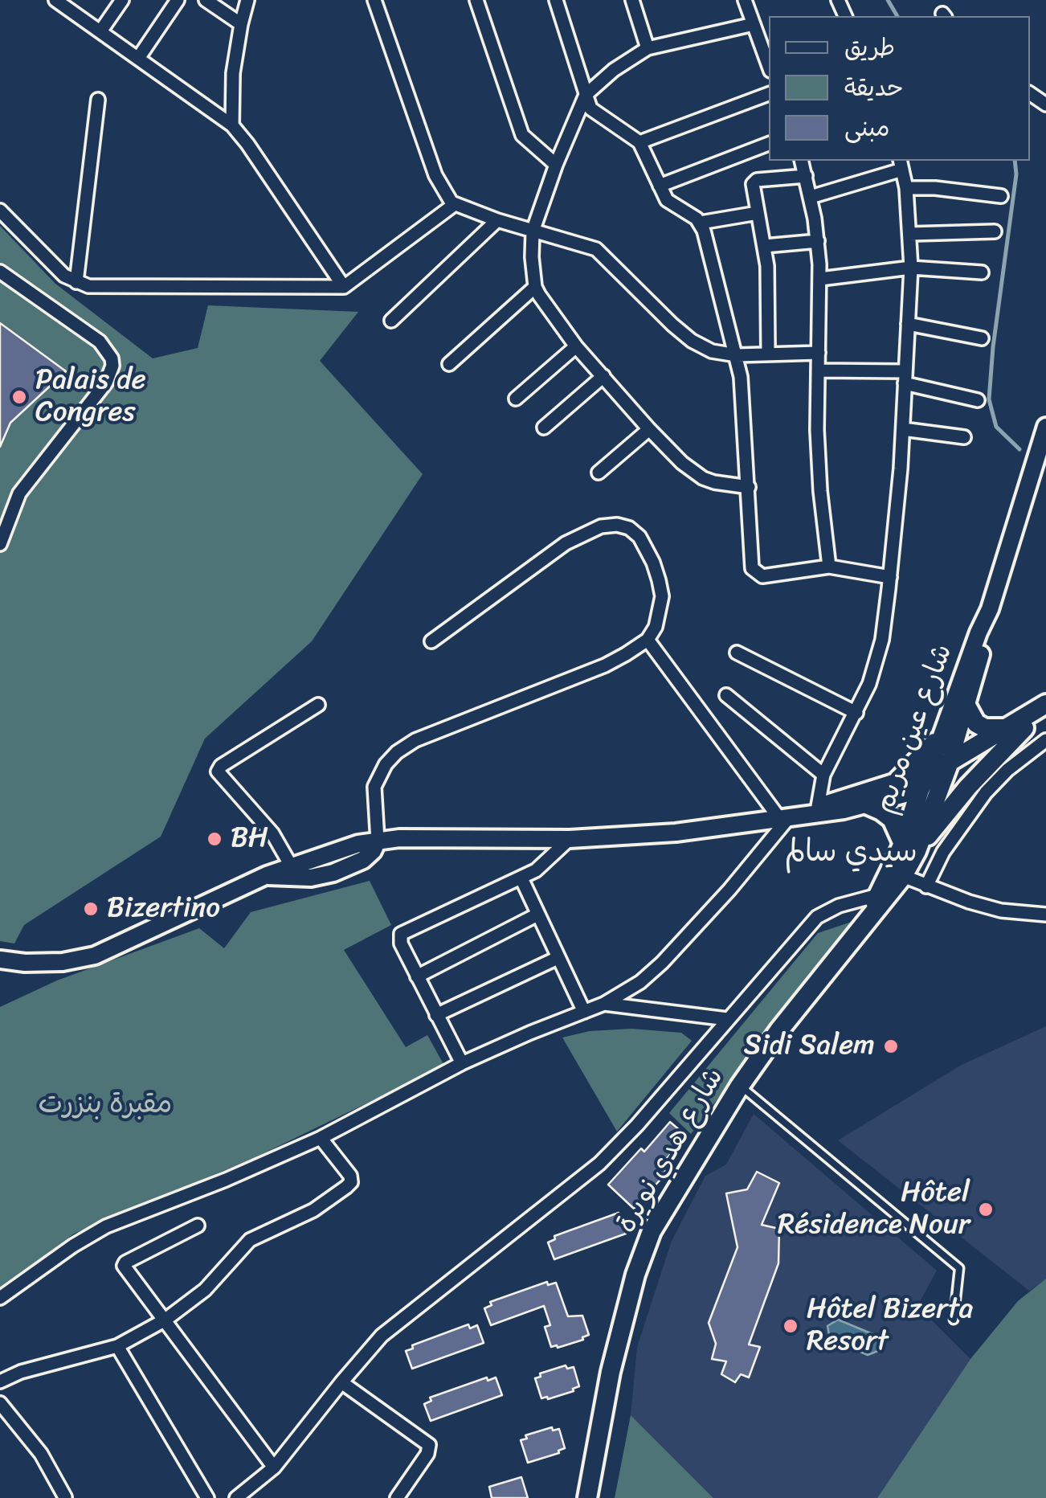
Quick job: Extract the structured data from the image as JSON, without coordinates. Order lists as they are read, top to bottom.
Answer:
{
  "streets": {
    "main road": ["شارع عين مريم", "شارع هدي نويرة"]
  },
  "crossings": [
    ["شارع عين مريم", "شارع هدي نويرة"]
  ],
  "districts": ["سيدي سالم"],
  "parks": ["مقبرة بنزرت"],
  "places": [
    "Palais de Congres",
    "BH",
    "Bizertino",
    "Sidi Salem",
    "Hôtel Résidence Nour",
    "Hôtel Bizerta Resort"
  ],
  "legend": ["طريق", "حديقة", "مبنى"]
}
